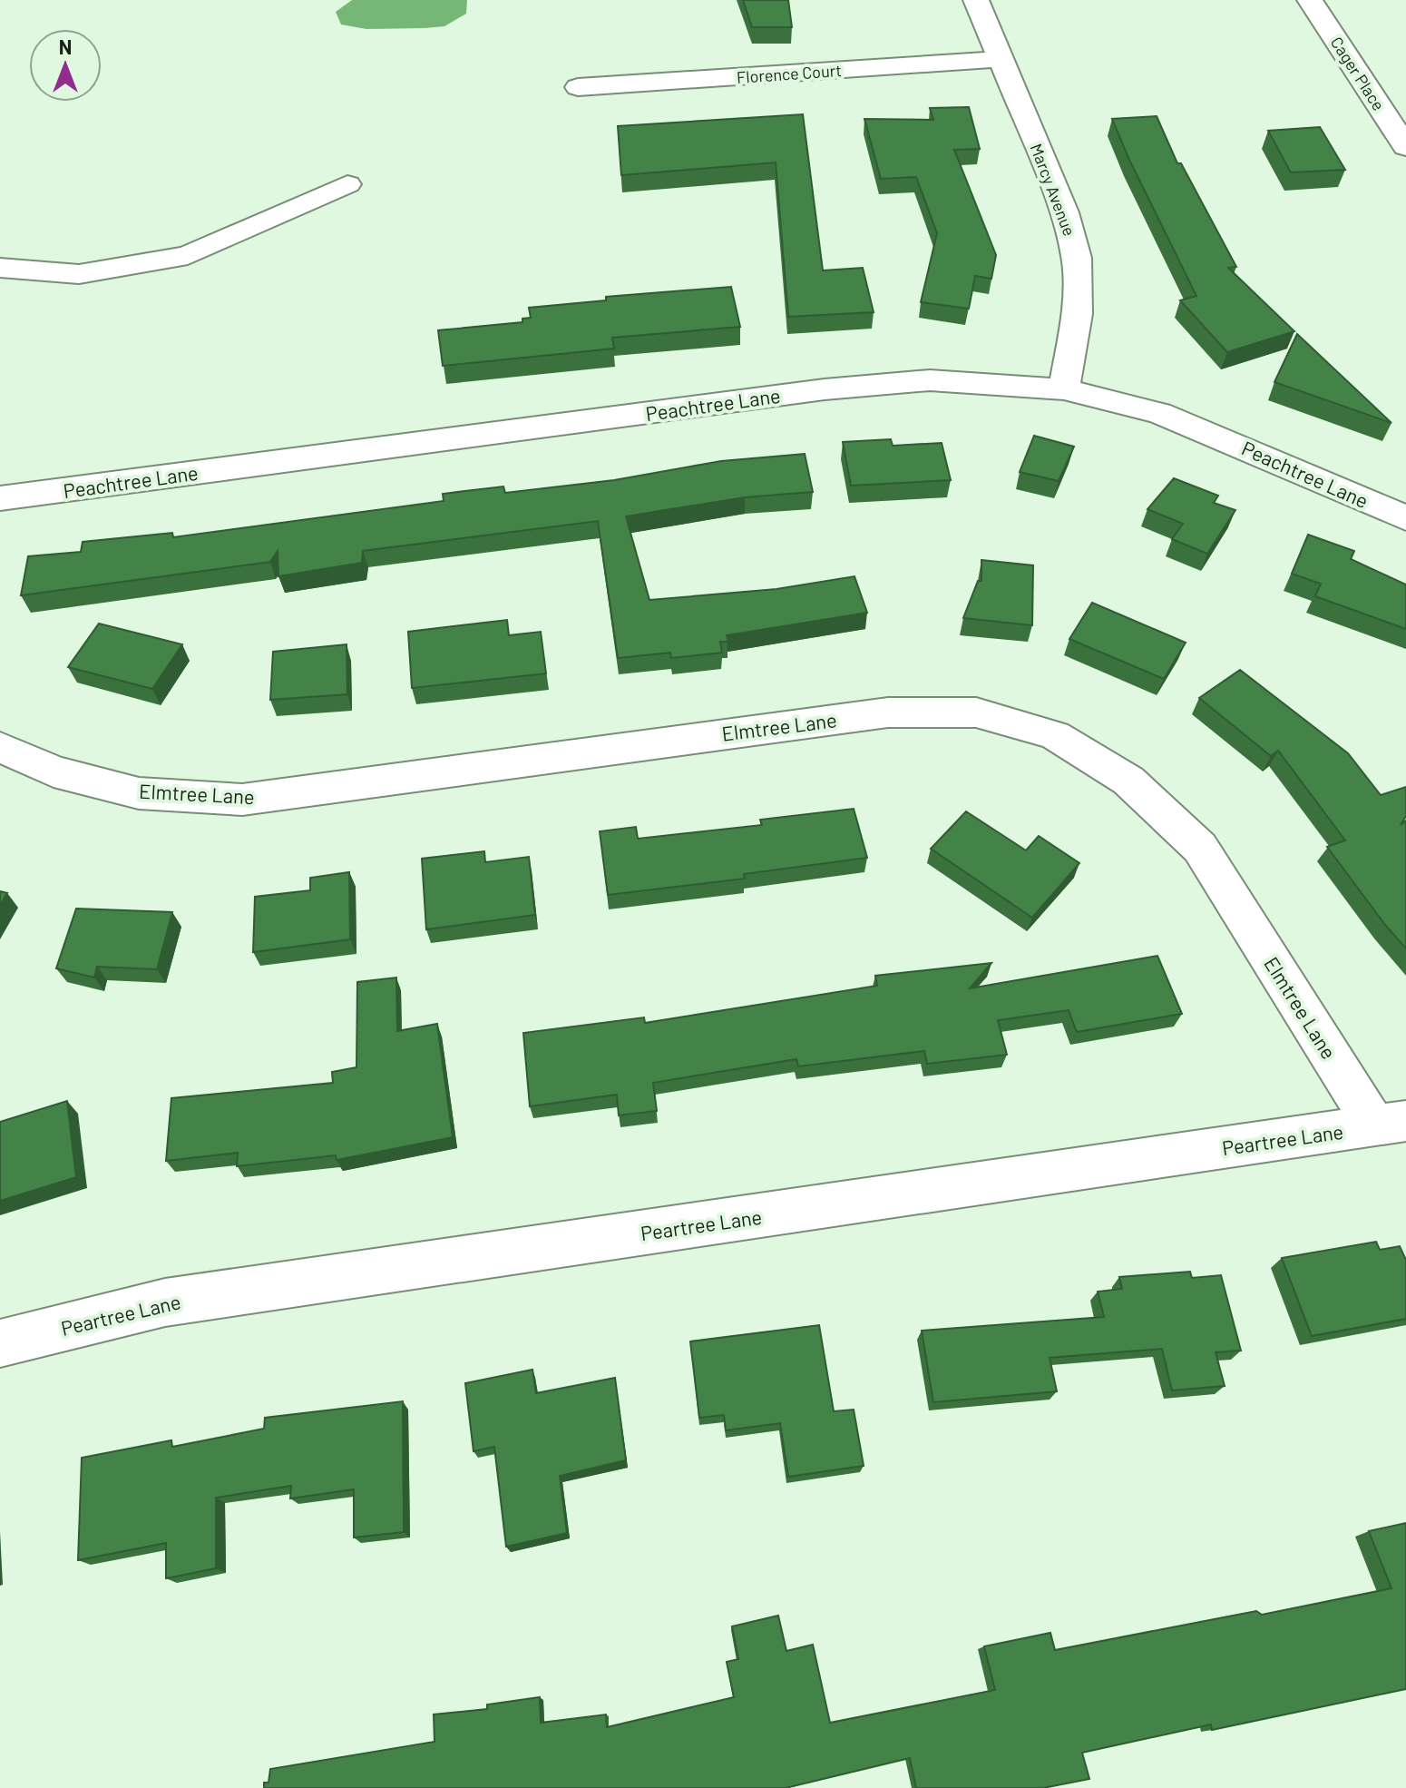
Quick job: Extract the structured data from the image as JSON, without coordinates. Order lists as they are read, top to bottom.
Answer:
{
  "streets": {
    "street": [
      "Florence Court",
      "Cager Place",
      "Marcy Avenue",
      "Peachtree Lane",
      "Elmtree Lane",
      "Peartree Lane"
    ]
  },
  "crossings": [
    ["Florence Court", "Marcy Avenue"],
    ["Marcy Avenue", "Peachtree Lane"],
    ["Elmtree Lane", "Peartree Lane"]
  ],
  "north": "top"
}
